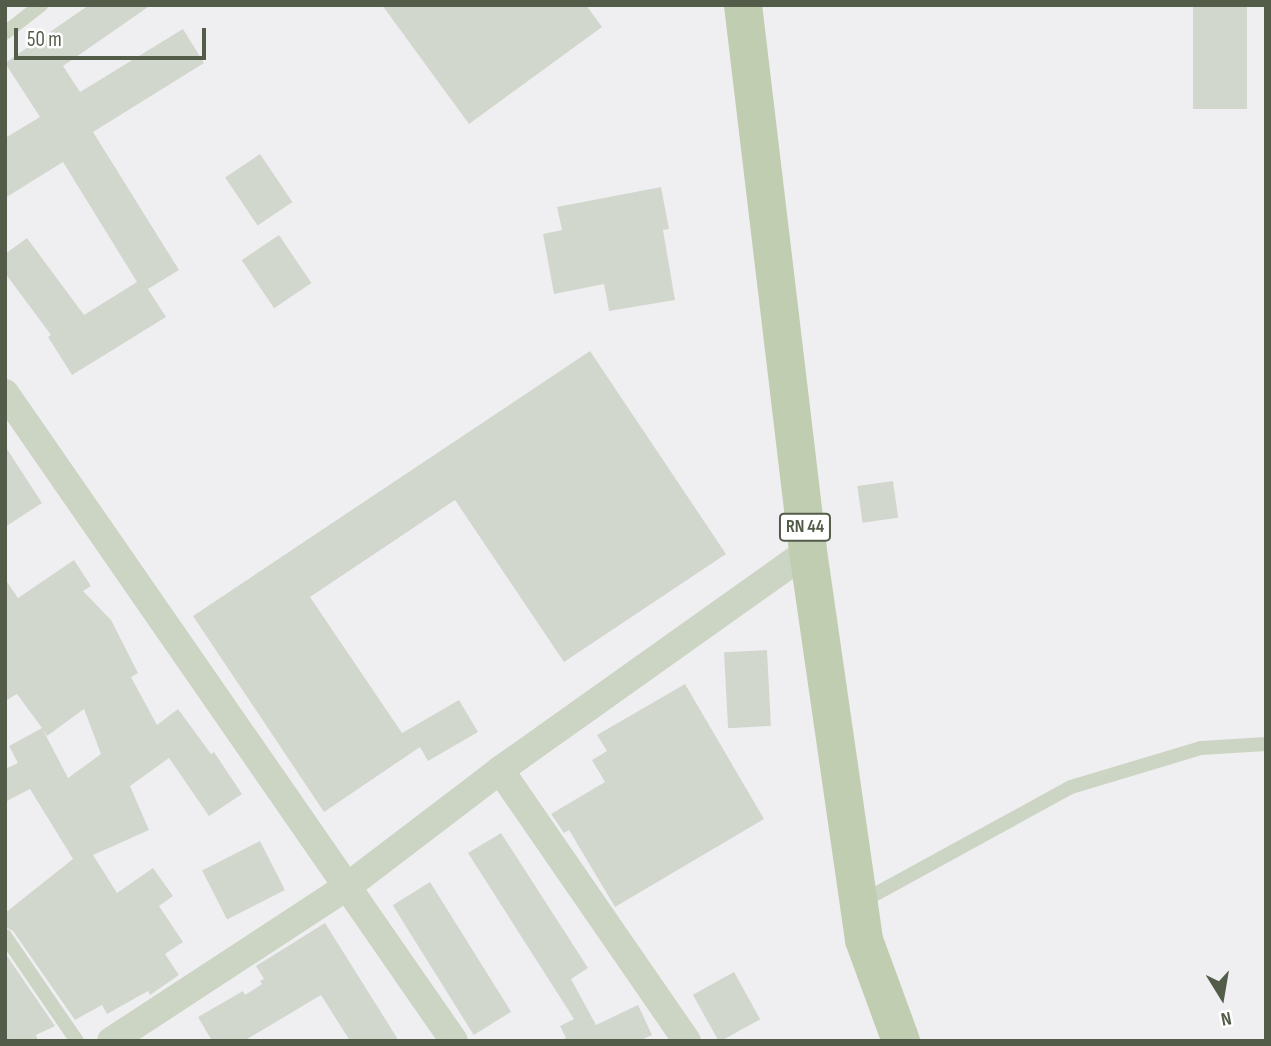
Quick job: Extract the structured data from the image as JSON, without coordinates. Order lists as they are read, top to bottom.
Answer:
{
  "streets": {
    "main road": ["RN 44"]
  },
  "scale_bar": "50 m",
  "north": "bottom"
}
